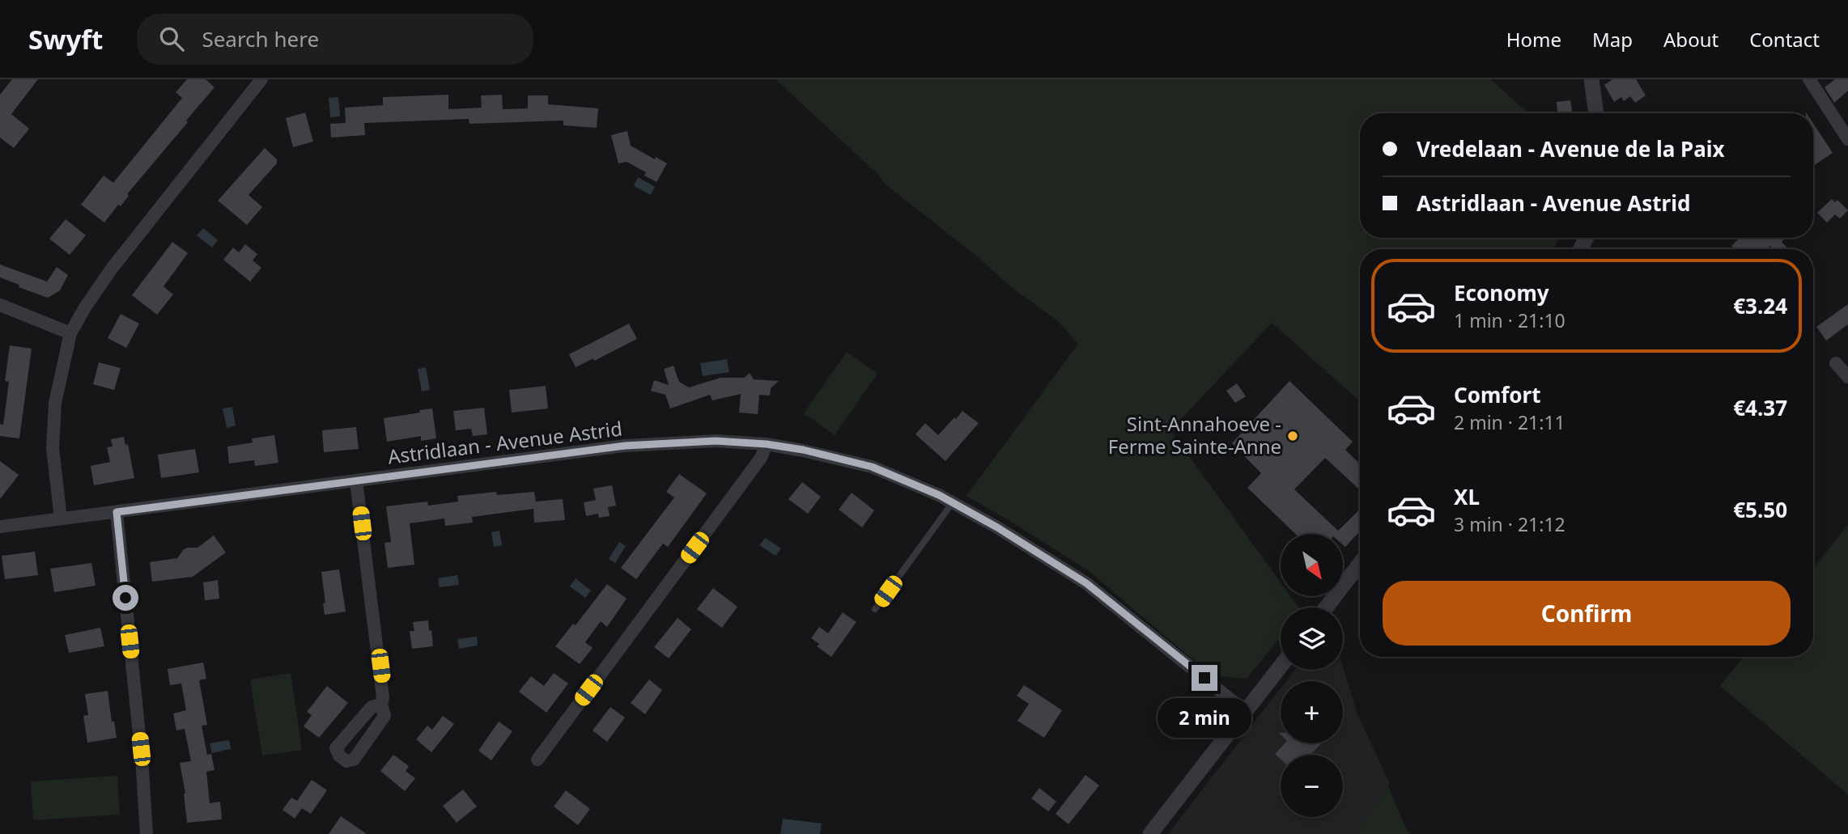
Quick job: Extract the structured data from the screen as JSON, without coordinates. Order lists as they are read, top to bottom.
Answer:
{
  "streets": {
    "street": ["Astridlaan - Avenue Astrid"]
  },
  "places": ["Sint-Annahoeve - Ferme Sainte-Anne"],
  "north": "bottom right",
  "page": {
    "header": "Swyft",
    "search": "Search here",
    "nav": [
      "Home",
      "Map",
      "About",
      "Contact"
    ],
    "banner": ["Vredelaan - Avenue de la Paix", "Astridlaan - Avenue Astrid"],
    "list": [
      {
        "name": "Economy",
        "note": "1 min · 21:10",
        "value": "€3.24"
      },
      {
        "name": "Comfort",
        "note": "2 min · 21:11",
        "value": "€4.37"
      },
      {
        "name": "XL",
        "note": "3 min · 21:12",
        "value": "€5.50"
      }
    ],
    "map_buttons": ["+", "−"],
    "buttons": "Confirm",
    "bubble": "2 min"
  }
}
